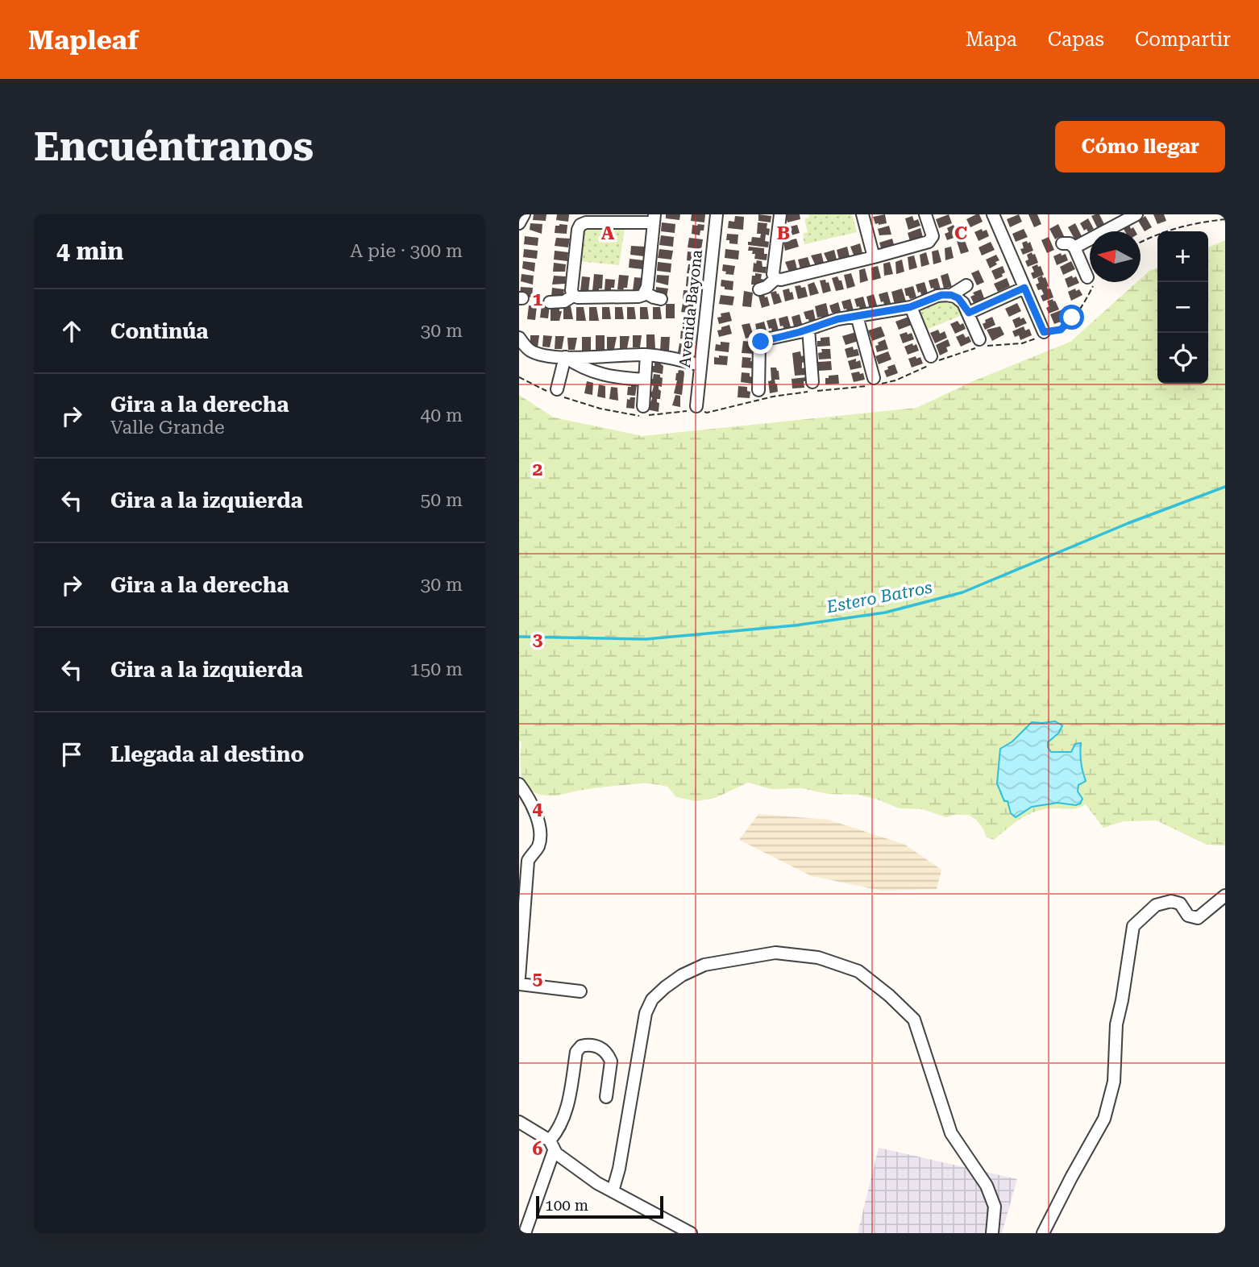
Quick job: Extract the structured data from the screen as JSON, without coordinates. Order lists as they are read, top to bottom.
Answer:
{
  "streets": {
    "street": ["Avenida Bayona"]
  },
  "water": ["Estero Batros"],
  "scale_bar": "100 m",
  "north": "left",
  "page": {
    "header": "Mapleaf",
    "nav": ["Mapa", "Capas", "Compartir"],
    "buttons": "Cómo llegar",
    "title": "Encuéntranos",
    "heading": ["4 min", "A pie · 300 m"],
    "map_buttons": ["+", "−"],
    "list": [
      ["Continúa", "30 m"],
      ["Gira a la derecha", "Valle Grande", "40 m"],
      ["Gira a la izquierda", "50 m"],
      ["Gira a la derecha", "30 m"],
      ["Gira a la izquierda", "150 m"],
      "Llegada al destino"
    ],
    "scale": "100 m"
  },
  "grid": {
    "columns": ["A", "B", "C"],
    "rows": [
      "1",
      "2",
      "3",
      "4",
      "5",
      "6"
    ]
  }
}
